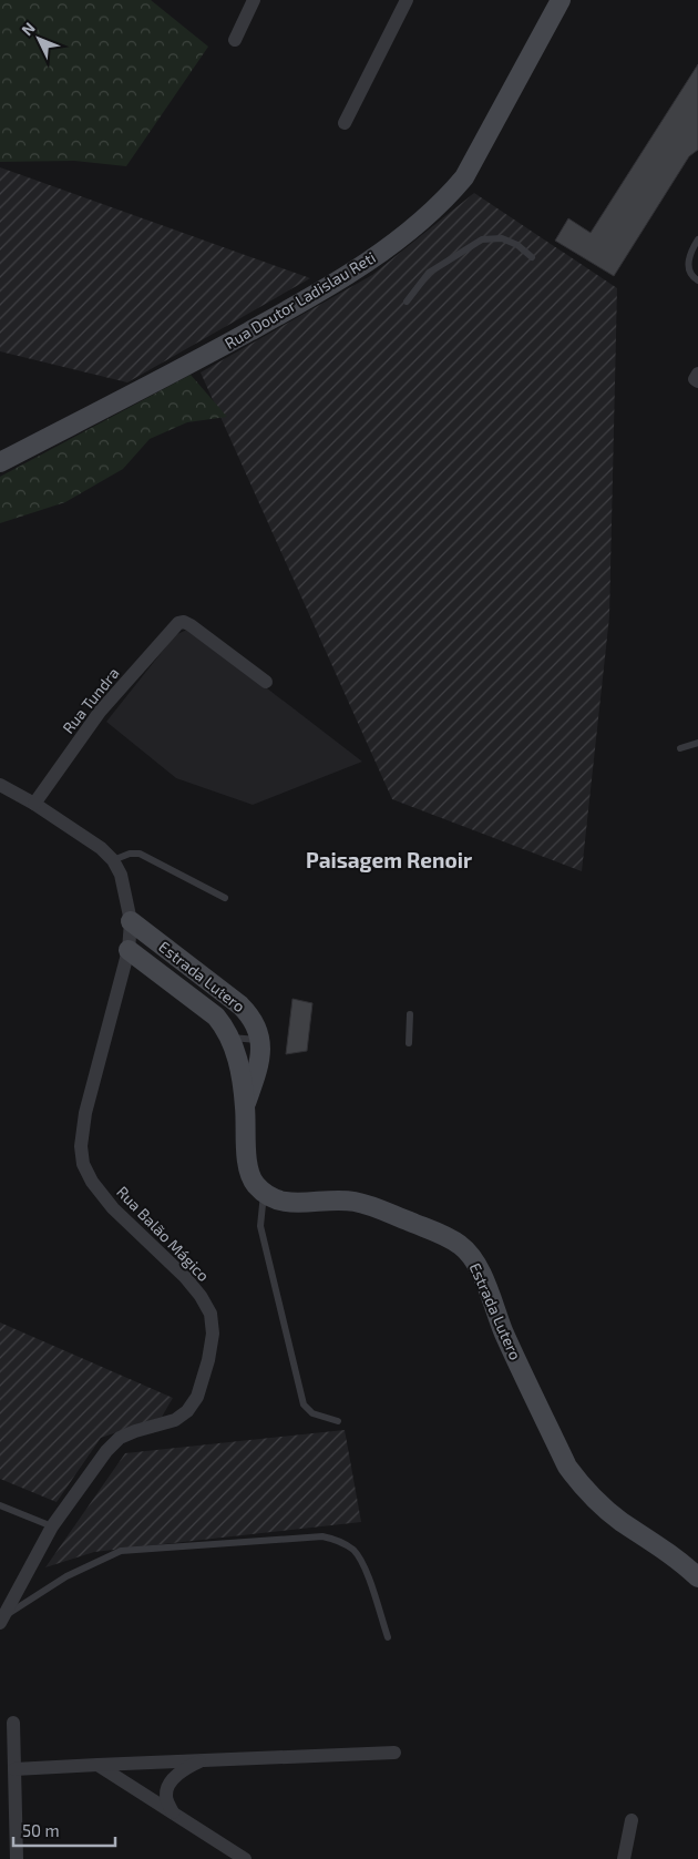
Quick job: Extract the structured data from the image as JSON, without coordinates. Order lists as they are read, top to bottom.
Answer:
{
  "streets": {
    "street": [
      "Rua Doutor Ladislau Reti",
      "Rua Tundra",
      "Estrada Lutero",
      "Rua Balão Mágico"
    ]
  },
  "crossings": [
    ["Rua Tundra", "Rua Balão Mágico"],
    ["Estrada Lutero", "Rua Balão Mágico"]
  ],
  "districts": ["Paisagem Renoir"],
  "scale_bar": "50 m",
  "north": "top left"
}
